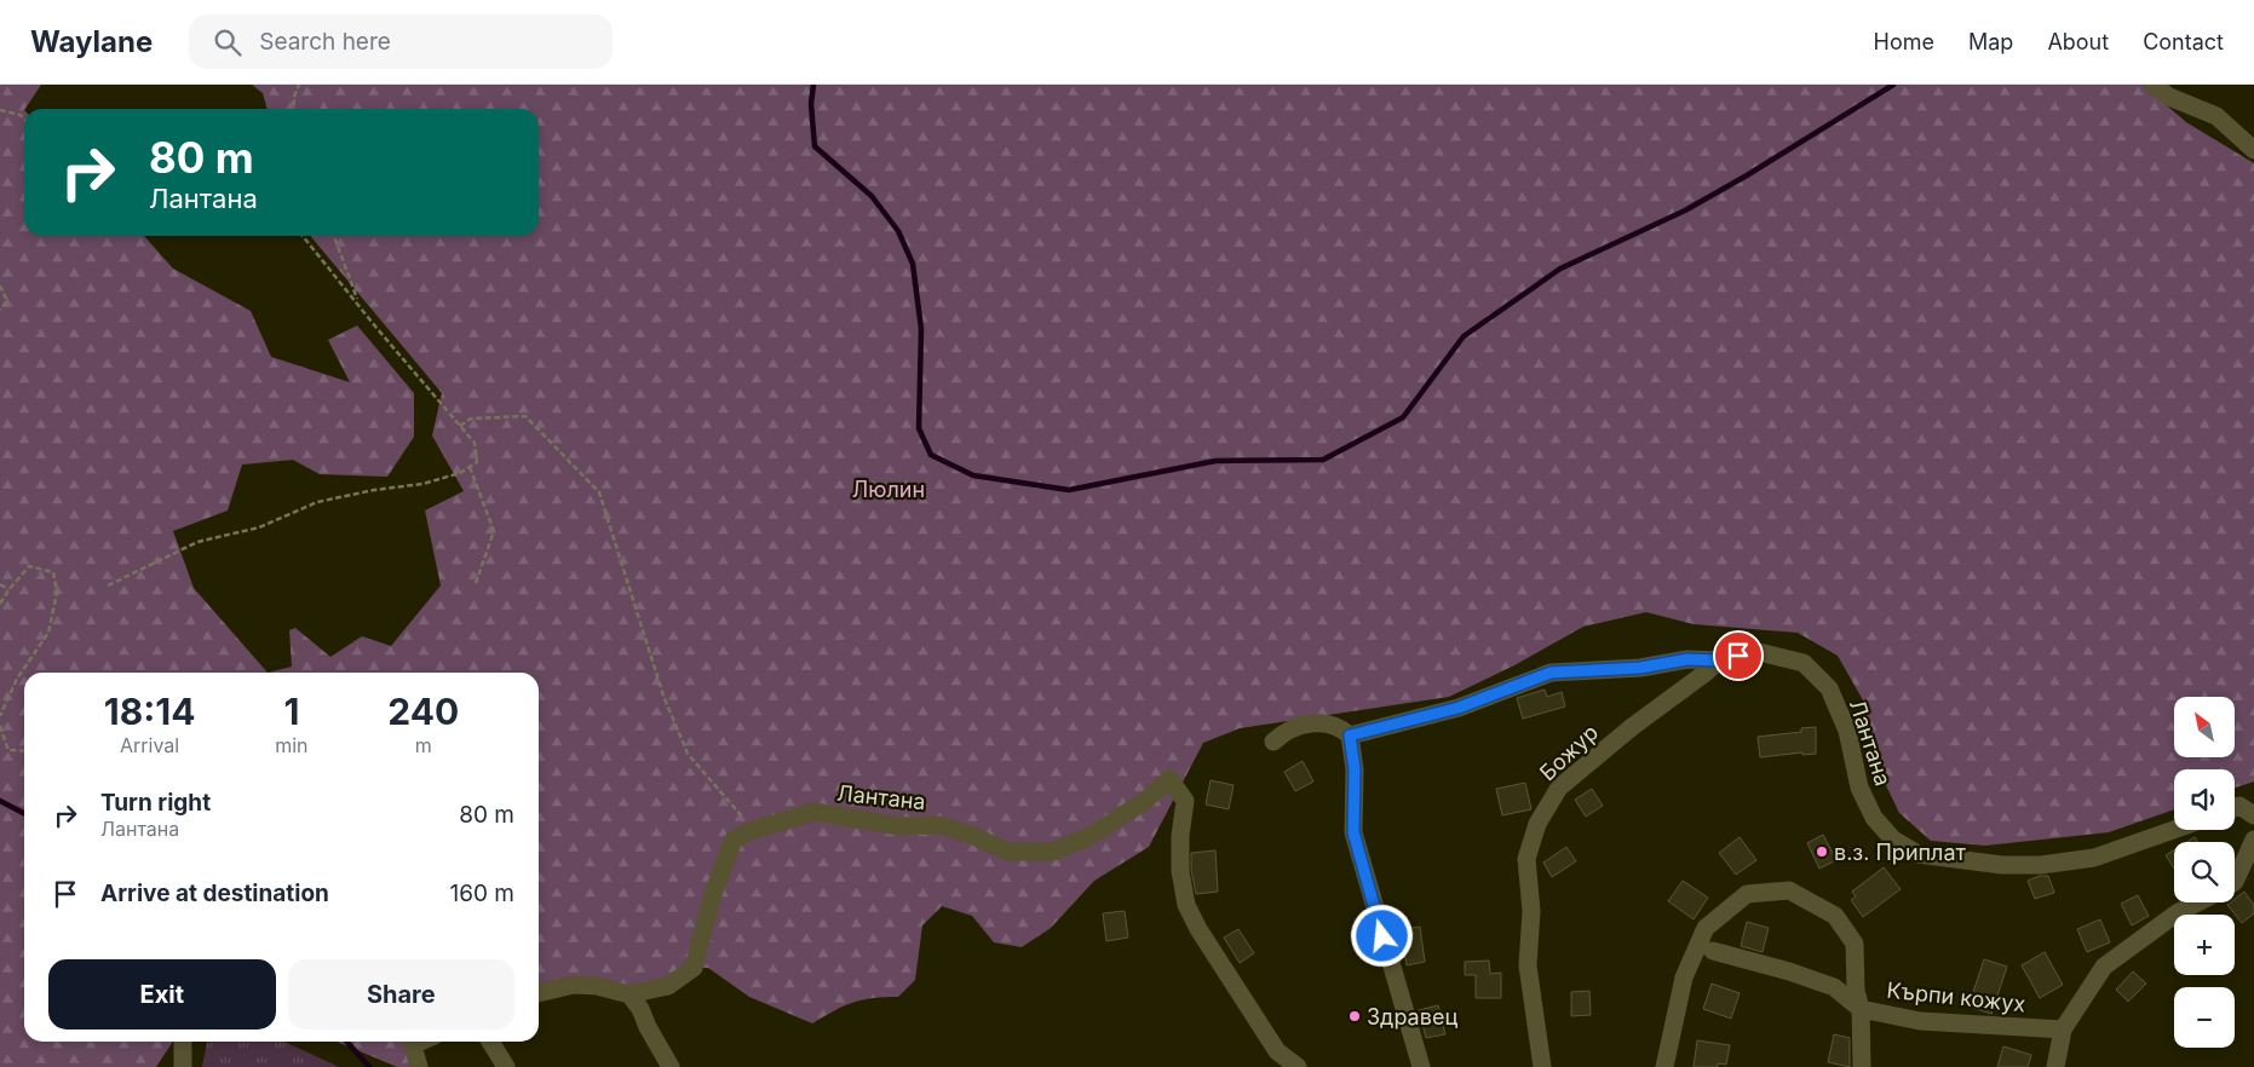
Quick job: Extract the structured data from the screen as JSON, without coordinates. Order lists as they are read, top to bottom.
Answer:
{
  "streets": {
    "street": ["Лантана", "Божур", "Кърпи кожух"]
  },
  "crossings": [
    ["Лантана", "Божур"]
  ],
  "parks": ["Люлин"],
  "places": ["в.з. Приплат", "Здравец"],
  "north": "top left",
  "page": {
    "header": "Waylane",
    "search": "Search here",
    "nav": [
      "Home",
      "Map",
      "About",
      "Contact"
    ],
    "turn": ["80 m", "Лантана"],
    "eta": [
      "18:14",
      "Arrival",
      "1",
      "min",
      "240",
      "m"
    ],
    "map_buttons": ["+", "−"],
    "list": [
      {
        "name": "Turn right",
        "note": "Лантана",
        "value": "80 m"
      },
      {
        "name": "Arrive at destination",
        "value": "160 m"
      }
    ],
    "buttons": ["Exit", "Share"]
  }
}
